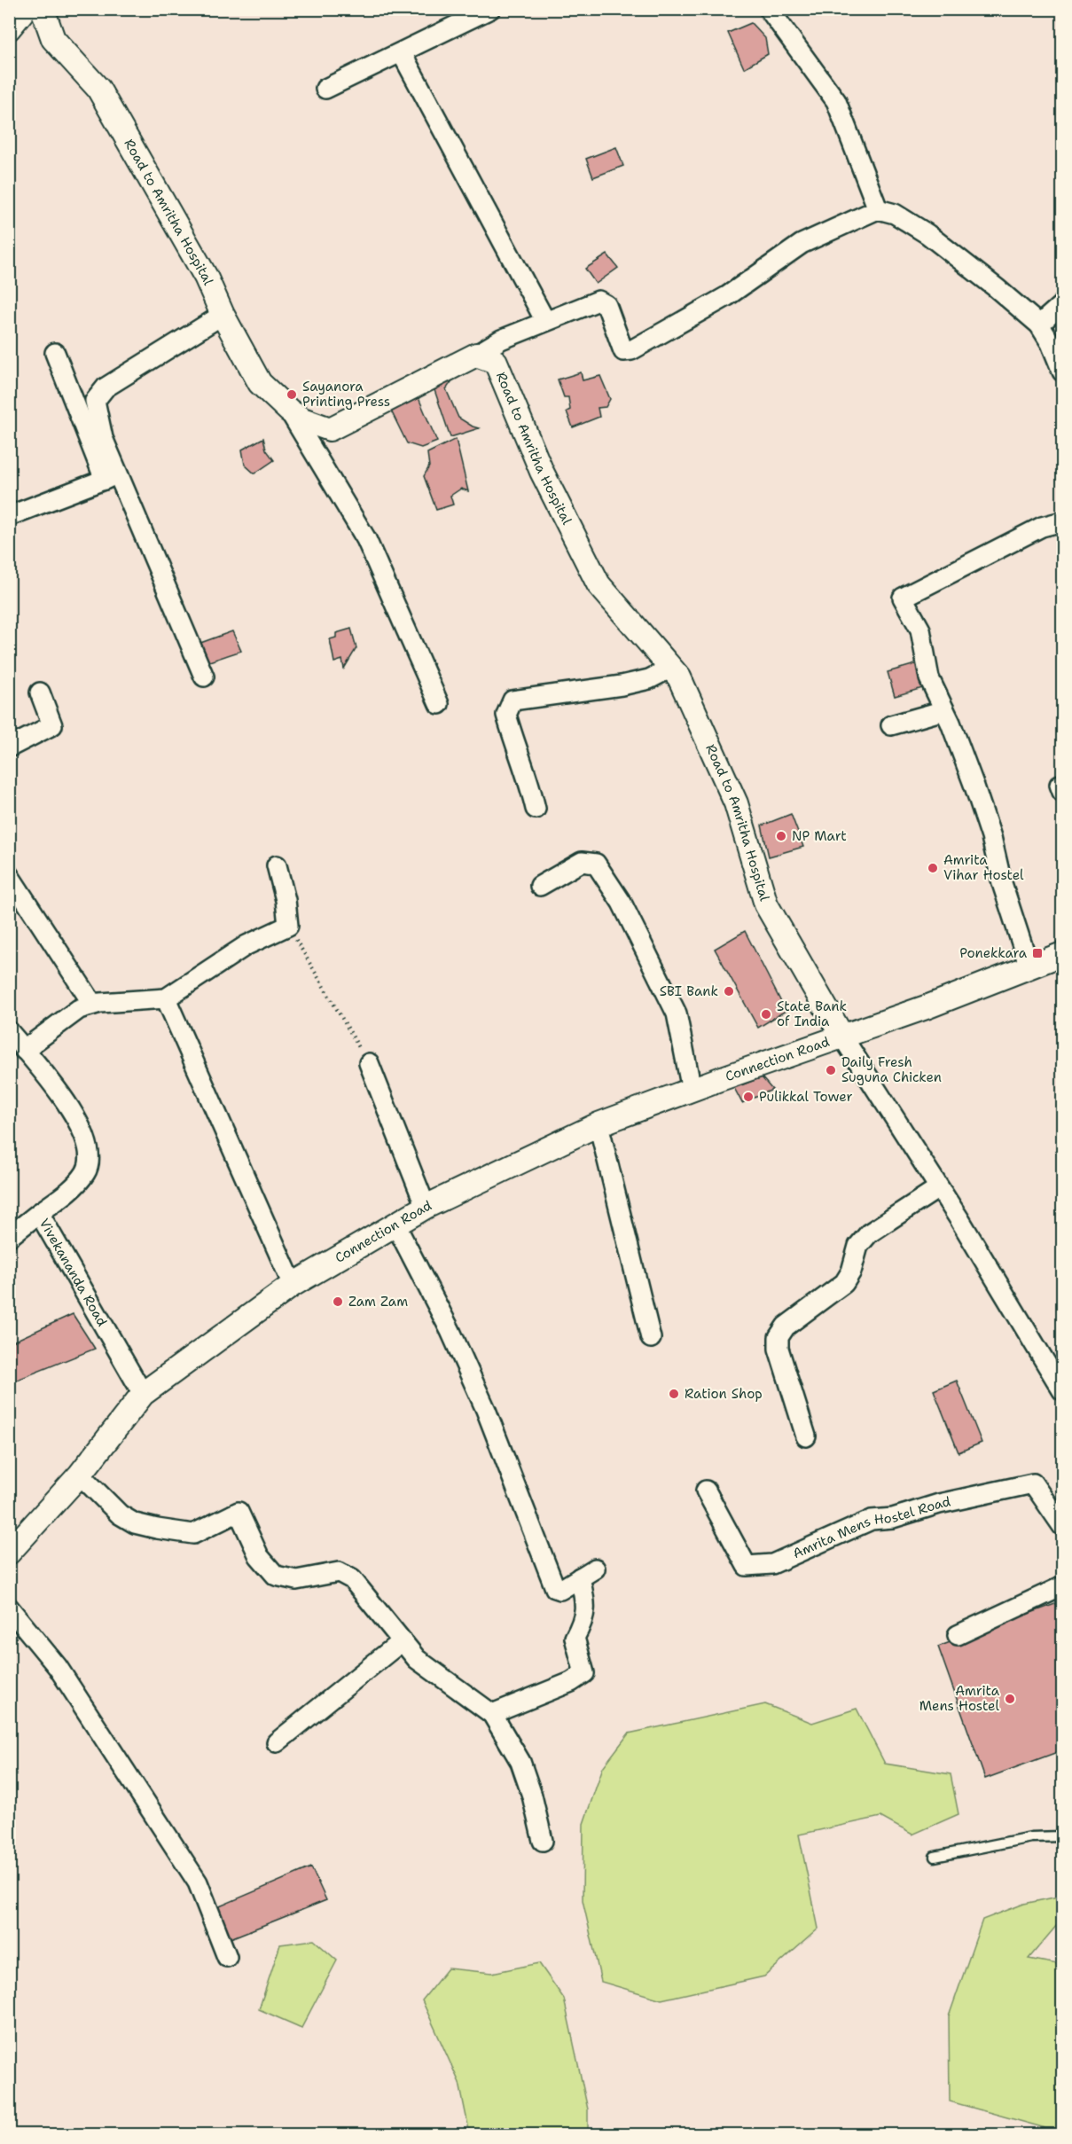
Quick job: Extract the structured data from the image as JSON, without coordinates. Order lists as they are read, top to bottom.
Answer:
{
  "streets": {
    "street": [
      "Road to Amritha Hospital",
      "Connection Road",
      "Vivekananda Road",
      "Amrita Mens Hostel Road"
    ]
  },
  "crossings": [
    ["Road to Amritha Hospital", "Connection Road"],
    ["Connection Road", "Vivekananda Road"]
  ],
  "places": {
    "other": [
      "Sayanora Printing Press",
      "NP Mart",
      "Amrita Vihar Hostel",
      "SBI Bank",
      "State Bank of India",
      "Daily Fresh Suguna Chicken",
      "Pulikkal Tower",
      "Zam Zam",
      "Ration Shop",
      "Amrita Mens Hostel"
    ],
    "transit": ["Ponekkara"]
  }
}
